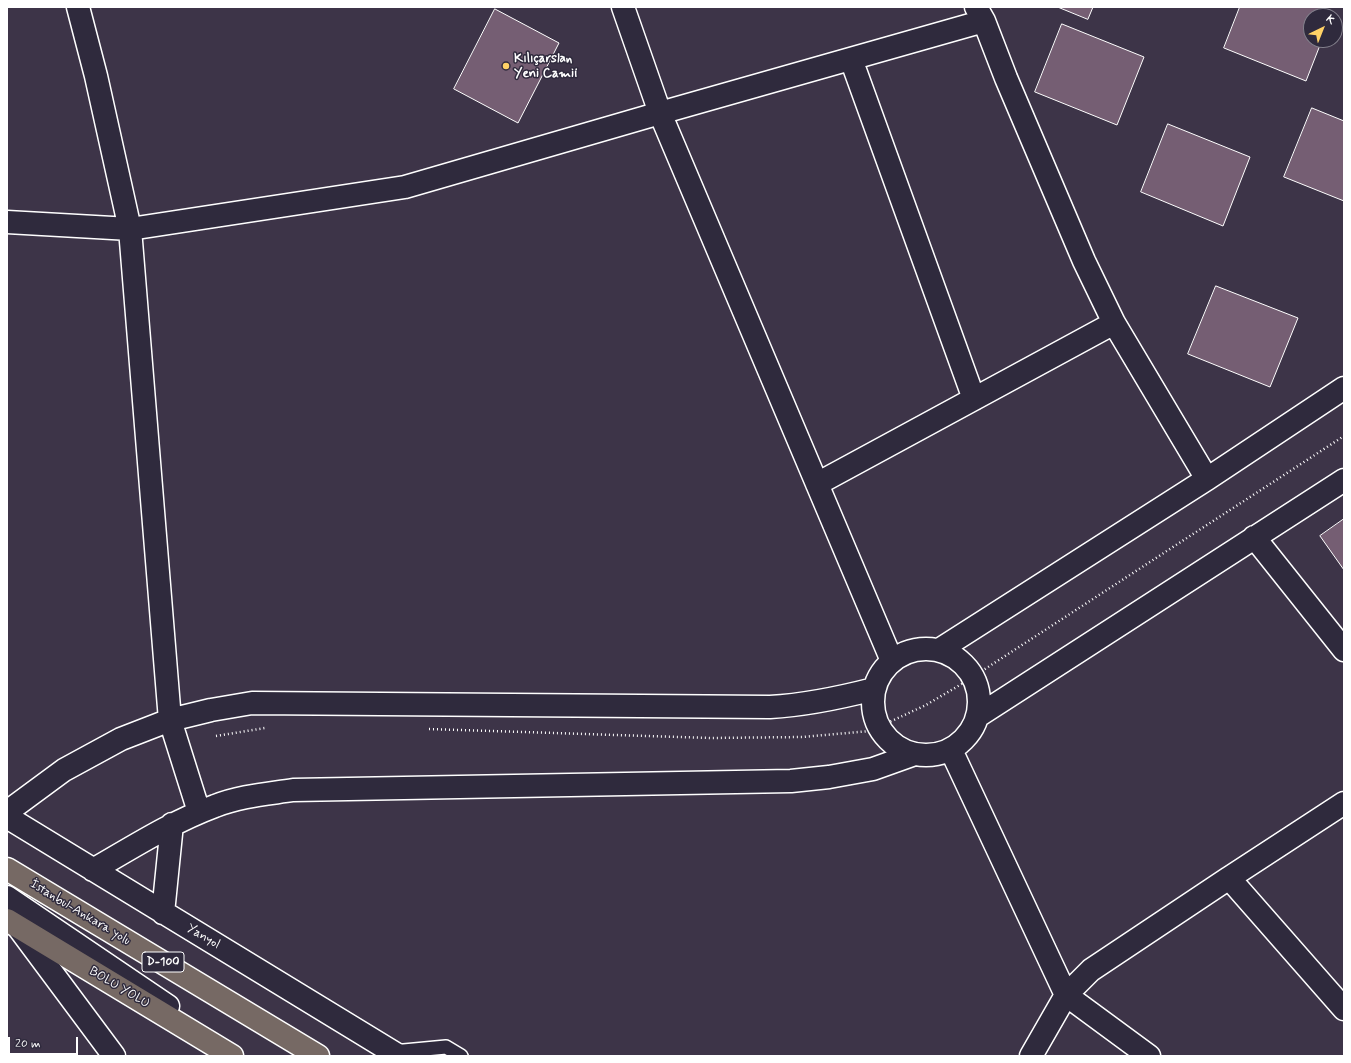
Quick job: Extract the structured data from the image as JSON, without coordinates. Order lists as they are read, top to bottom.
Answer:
{
  "streets": {
    "highway": ["İstanbul-Ankara yolu", "D-100", "BOLU YOLU"],
    "street": ["Yanyol"]
  },
  "places": ["Kılıçarslan Yeni Camii"],
  "scale_bar": "20 m",
  "north": "top right"
}
